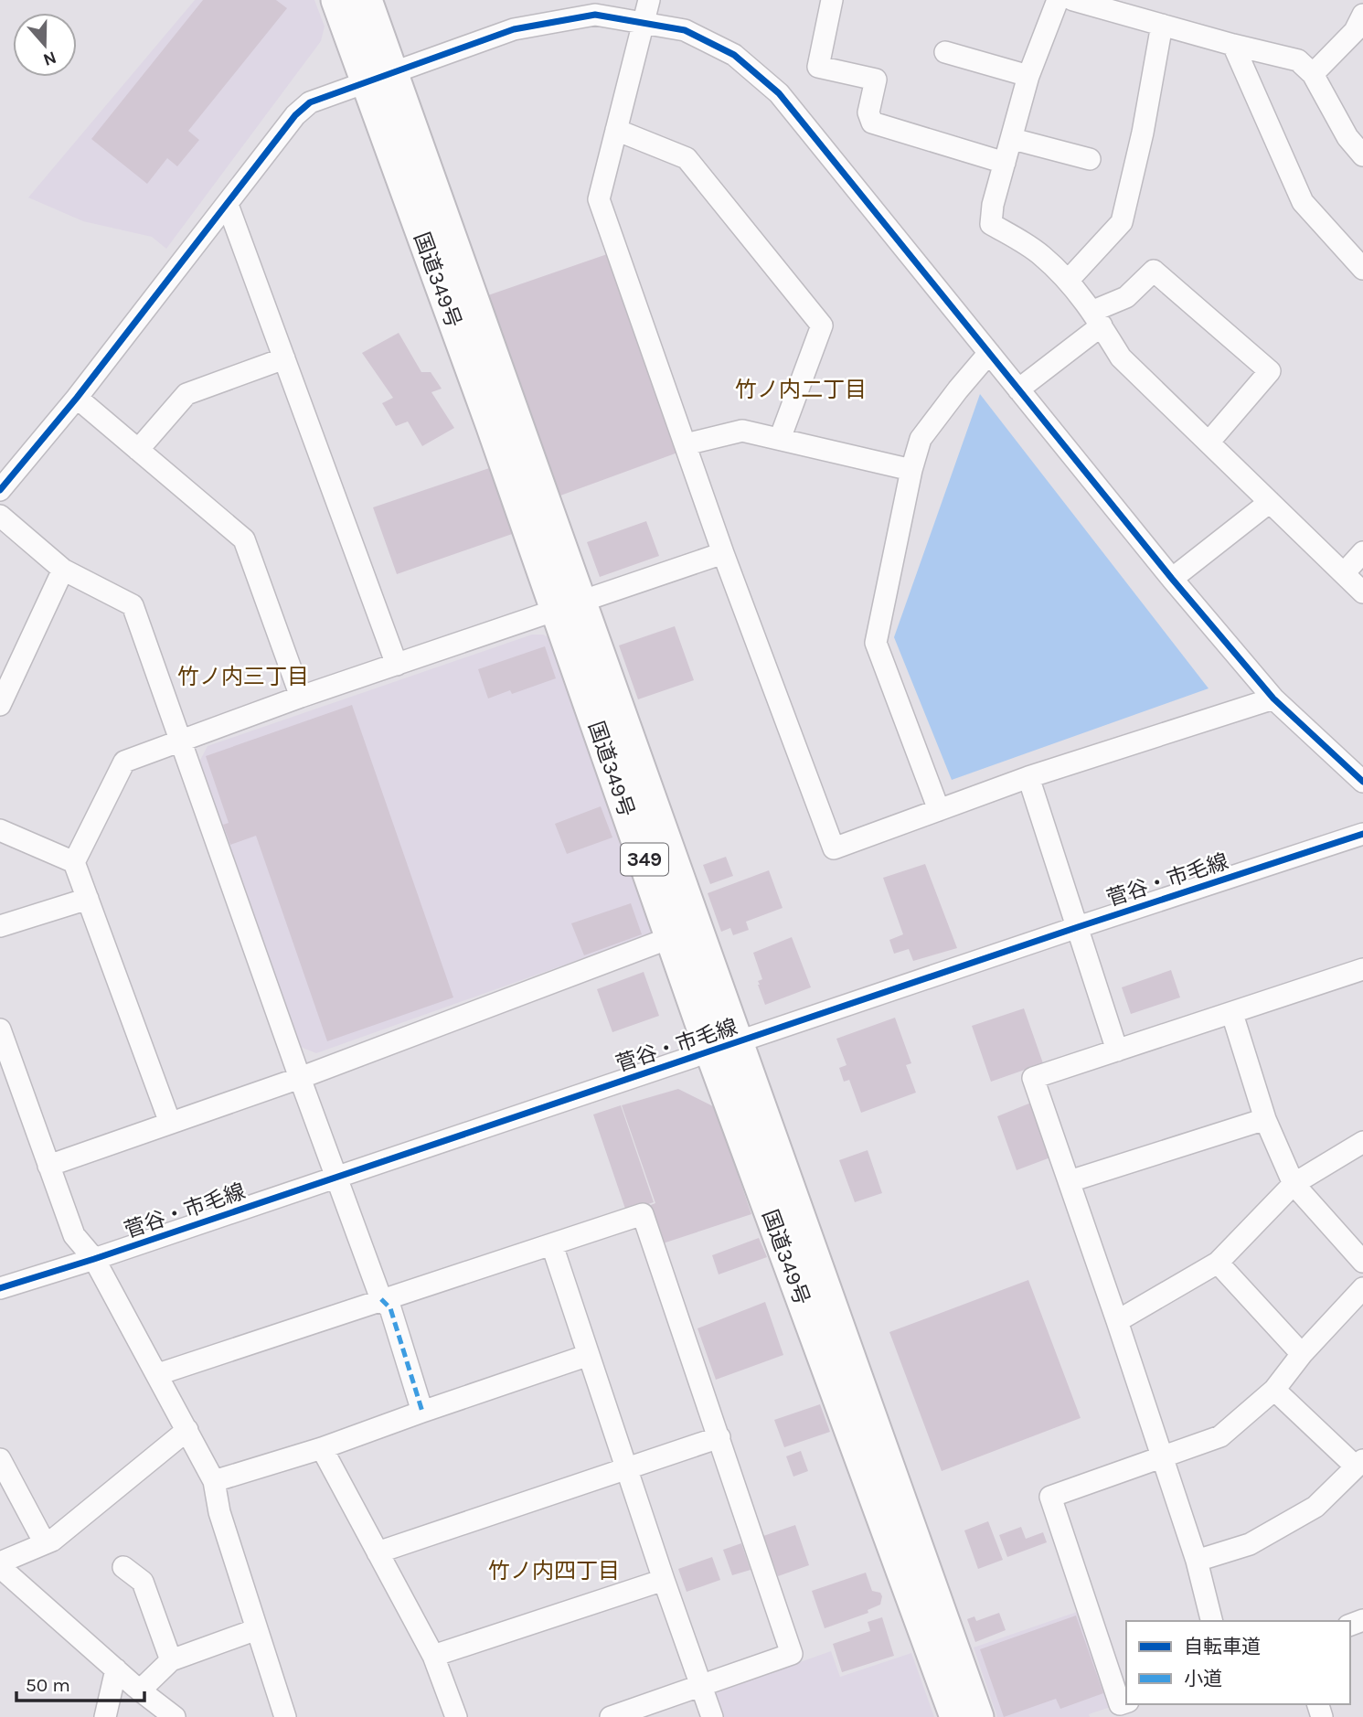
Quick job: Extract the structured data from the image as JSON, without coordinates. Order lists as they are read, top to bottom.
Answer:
{
  "streets": {
    "highway": ["国道349号", "349"],
    "street": ["菅谷・市毛線"]
  },
  "crossings": [
    ["国道349号", "菅谷・市毛線"]
  ],
  "districts": ["竹ノ内二丁目", "竹ノ内三丁目", "竹ノ内四丁目"],
  "legend": ["自転車道", "小道"],
  "scale_bar": "50 m",
  "north": "bottom"
}
